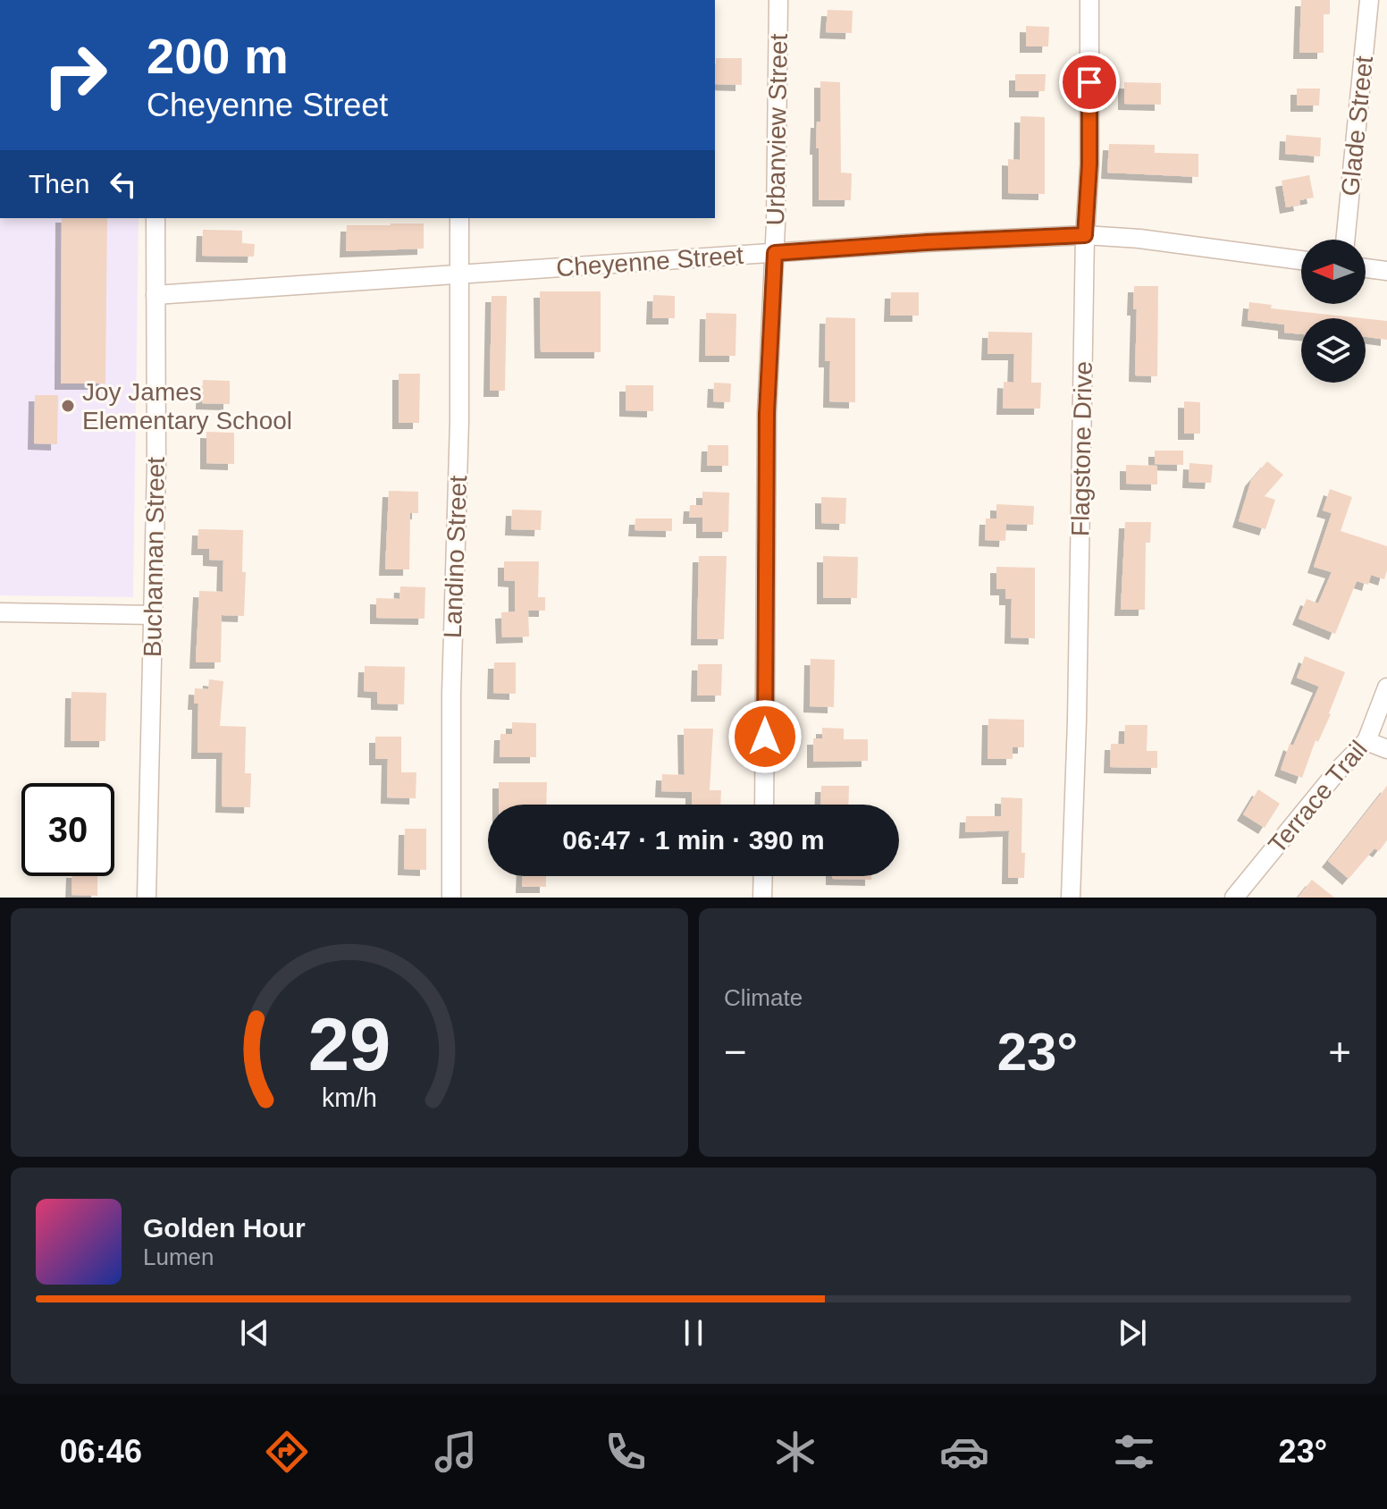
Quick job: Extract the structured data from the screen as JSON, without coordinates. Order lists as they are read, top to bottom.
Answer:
{
  "streets": {
    "street": [
      "Glade Street",
      "Urbanview Street",
      "Cheyenne Street",
      "Flagstone Drive",
      "Buchannan Street",
      "Landino Street",
      "Terrace Trail"
    ]
  },
  "crossings": [
    ["Urbanview Street", "Cheyenne Street"],
    ["Cheyenne Street", "Flagstone Drive"],
    ["Cheyenne Street", "Buchannan Street"],
    ["Cheyenne Street", "Landino Street"]
  ],
  "places": ["Joy James Elementary School"],
  "north": "left",
  "page": {
    "turn": ["200 m", "Cheyenne Street"],
    "then": "Then",
    "limit": "30",
    "trip": "06:47 · 1 min · 390 m",
    "tile": "Climate",
    "heat": ["−", "23°", "+"],
    "song": ["Golden Hour", "Lumen"],
    "tabs": ["06:46", "23°"],
    "gauge": ["29", "km/h"]
  }
}
